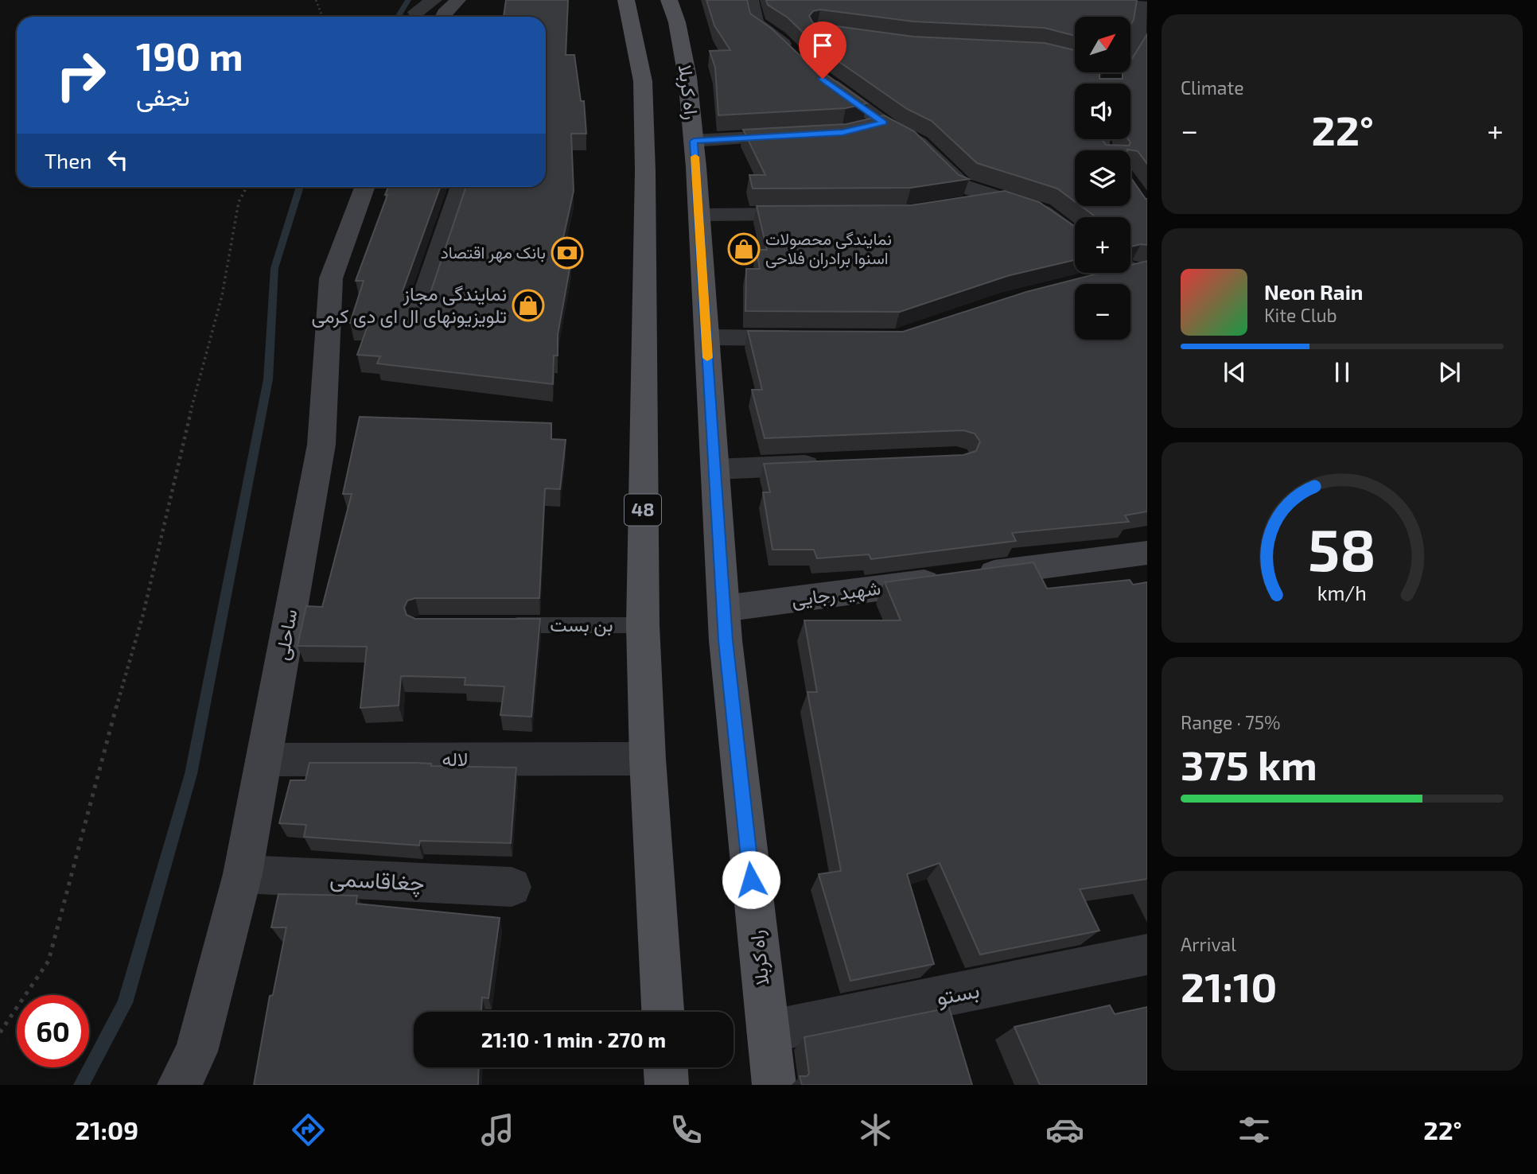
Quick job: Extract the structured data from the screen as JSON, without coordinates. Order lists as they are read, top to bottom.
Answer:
{
  "streets": {
    "main road": ["راه کربلا", "48"],
    "street": [
      "شهید رجایی",
      "ساحلی",
      "لاله",
      "چغاقاسمی",
      "بستو"
    ],
    "lane": ["بن بست"]
  },
  "crossings": [
    ["راه کربلا", "شهید رجایی"],
    ["راه کربلا", "بستو"],
    ["48", "بن بست"],
    ["48", "لاله"],
    ["ساحلی", "لاله"],
    ["ساحلی", "چغاقاسمی"]
  ],
  "places": {
    "shop": ["نمایندگی محصولات اسنوا برادران فلاحی", "نمایندگی مجاز تلویزیونهای ال ای دی کرمی"],
    "bank": ["بانک مهر اقتصاد"]
  },
  "north": "top right",
  "page": {
    "tile": [
      "Climate",
      ["Range · 75%", "375 km"],
      ["Arrival", "21:10"]
    ],
    "map_buttons": ["+", "−"],
    "turn": ["190 m", "نجفی"],
    "heat": ["−", "22°", "+"],
    "then": "Then",
    "song": ["Neon Rain", "Kite Club"],
    "limit": "60",
    "trip": "21:10 · 1 min · 270 m",
    "tabs": ["21:09", "22°"],
    "gauge": ["58", "km/h"]
  }
}
